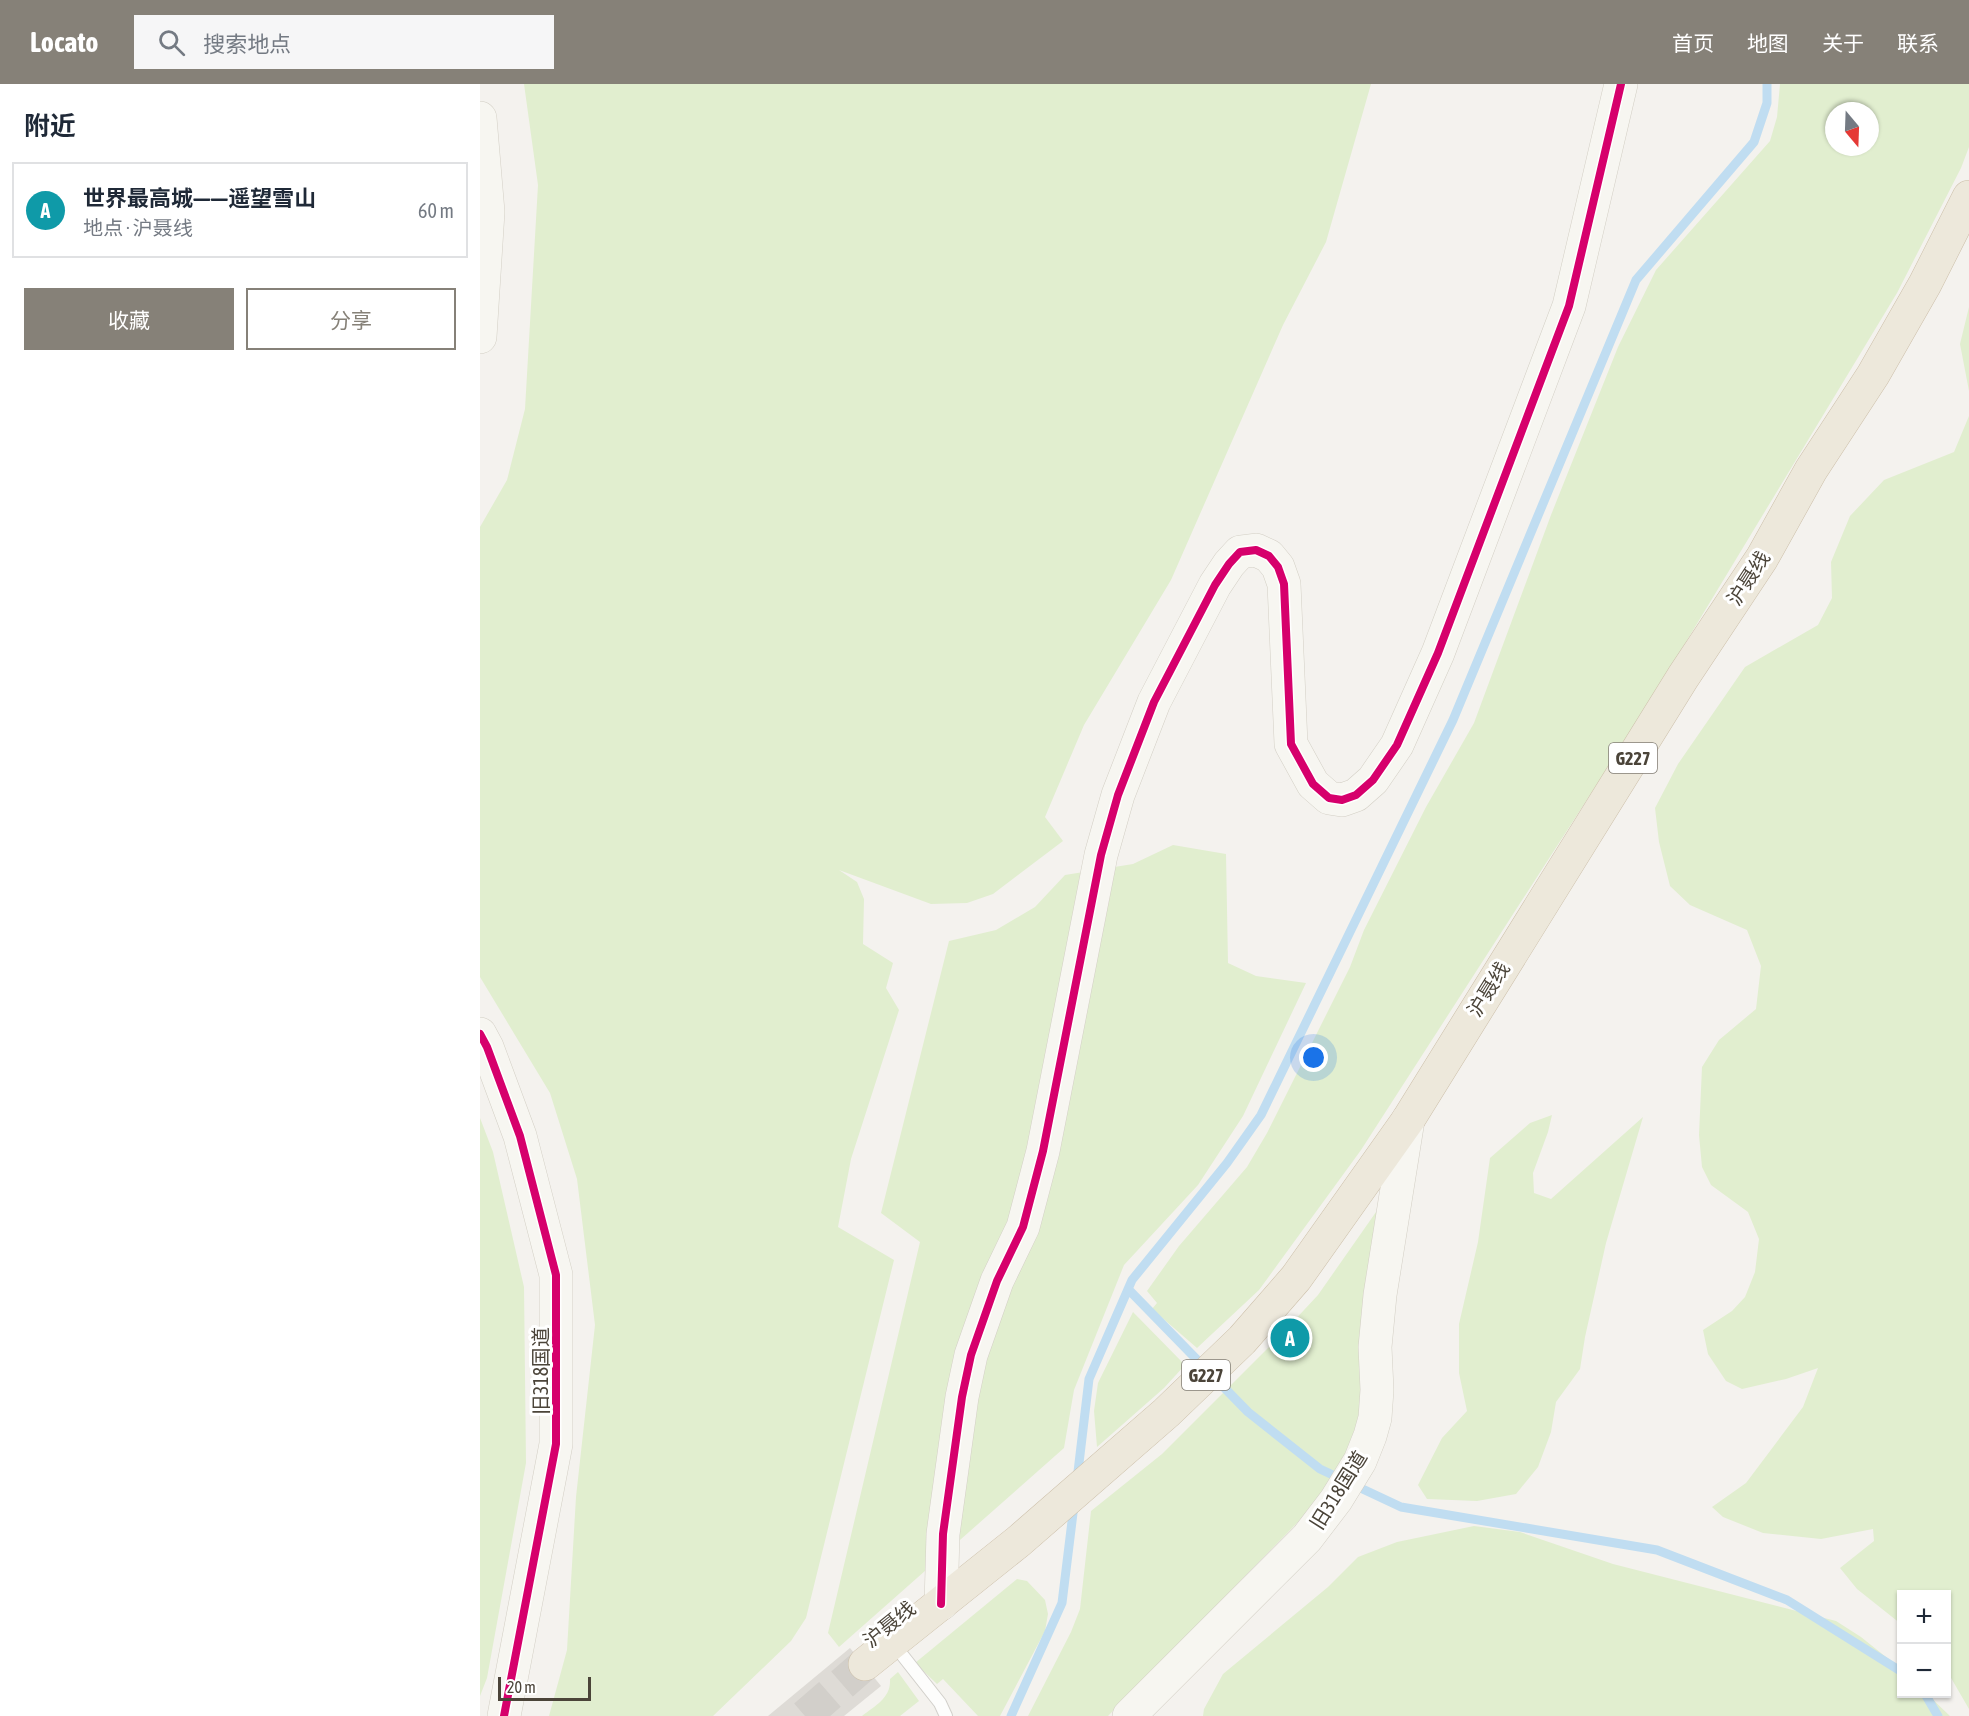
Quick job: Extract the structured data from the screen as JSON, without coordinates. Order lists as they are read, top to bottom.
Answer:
{
  "streets": {
    "highway": ["沪聂线", "G227"],
    "street": ["旧318国道"]
  },
  "crossings": [
    ["沪聂线", "旧318国道"]
  ],
  "scale_bar": "20 m",
  "north": "bottom",
  "page": {
    "header": "Locato",
    "search": "搜索地点",
    "nav": [
      "首页",
      "地图",
      "关于",
      "联系"
    ],
    "heading": "附近",
    "list": [
      {
        "mark": "A",
        "name": "世界最高城——遥望雪山",
        "note": "地点 · 沪聂线",
        "value": "60 m"
      }
    ],
    "buttons": ["收藏", "分享"],
    "pins": "A",
    "map_buttons": ["+", "−"],
    "scale": "20 m"
  }
}
